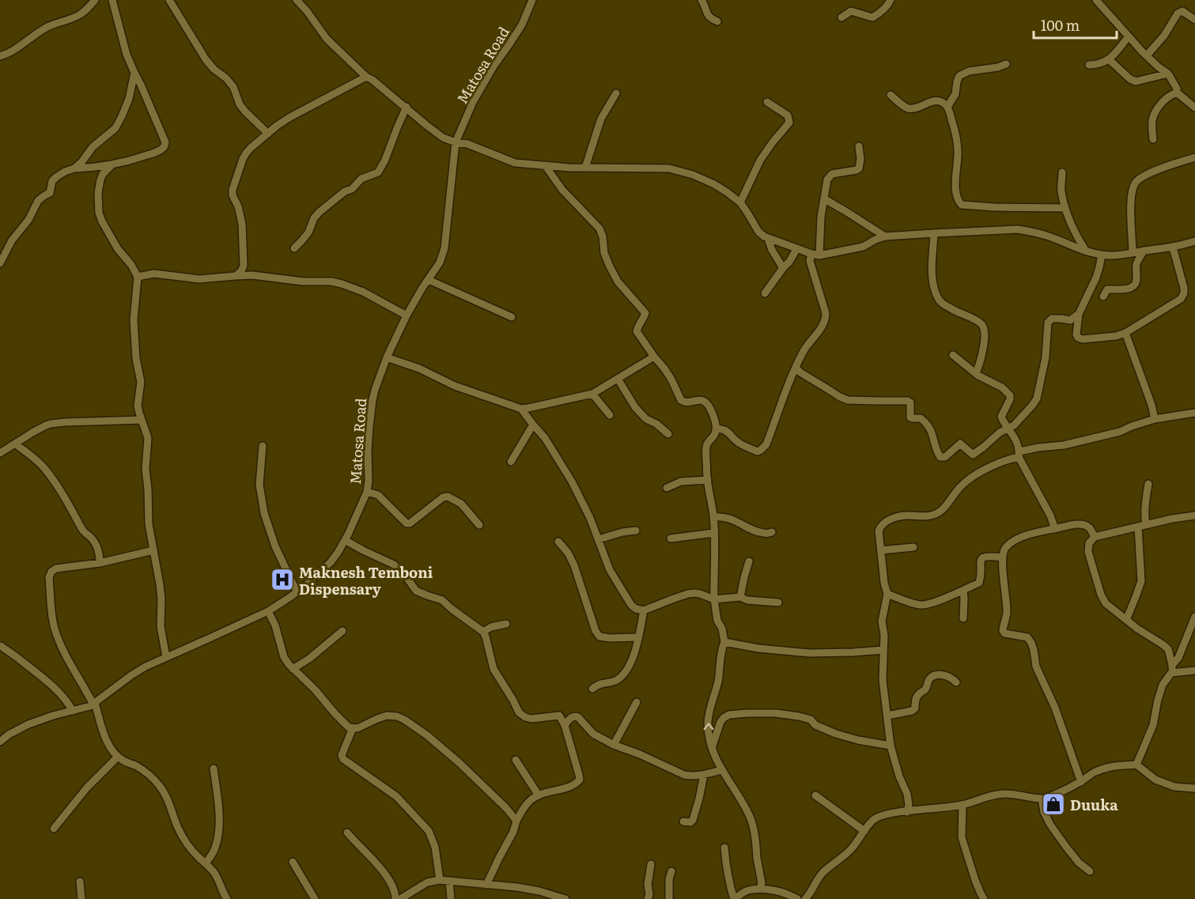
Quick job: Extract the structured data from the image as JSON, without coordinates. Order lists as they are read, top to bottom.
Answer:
{
  "streets": {
    "street": ["Matosa Road"]
  },
  "places": {
    "hospital": ["Maknesh Temboni Dispensary"],
    "shop": ["Duuka"]
  },
  "scale_bar": "100 m"
}
